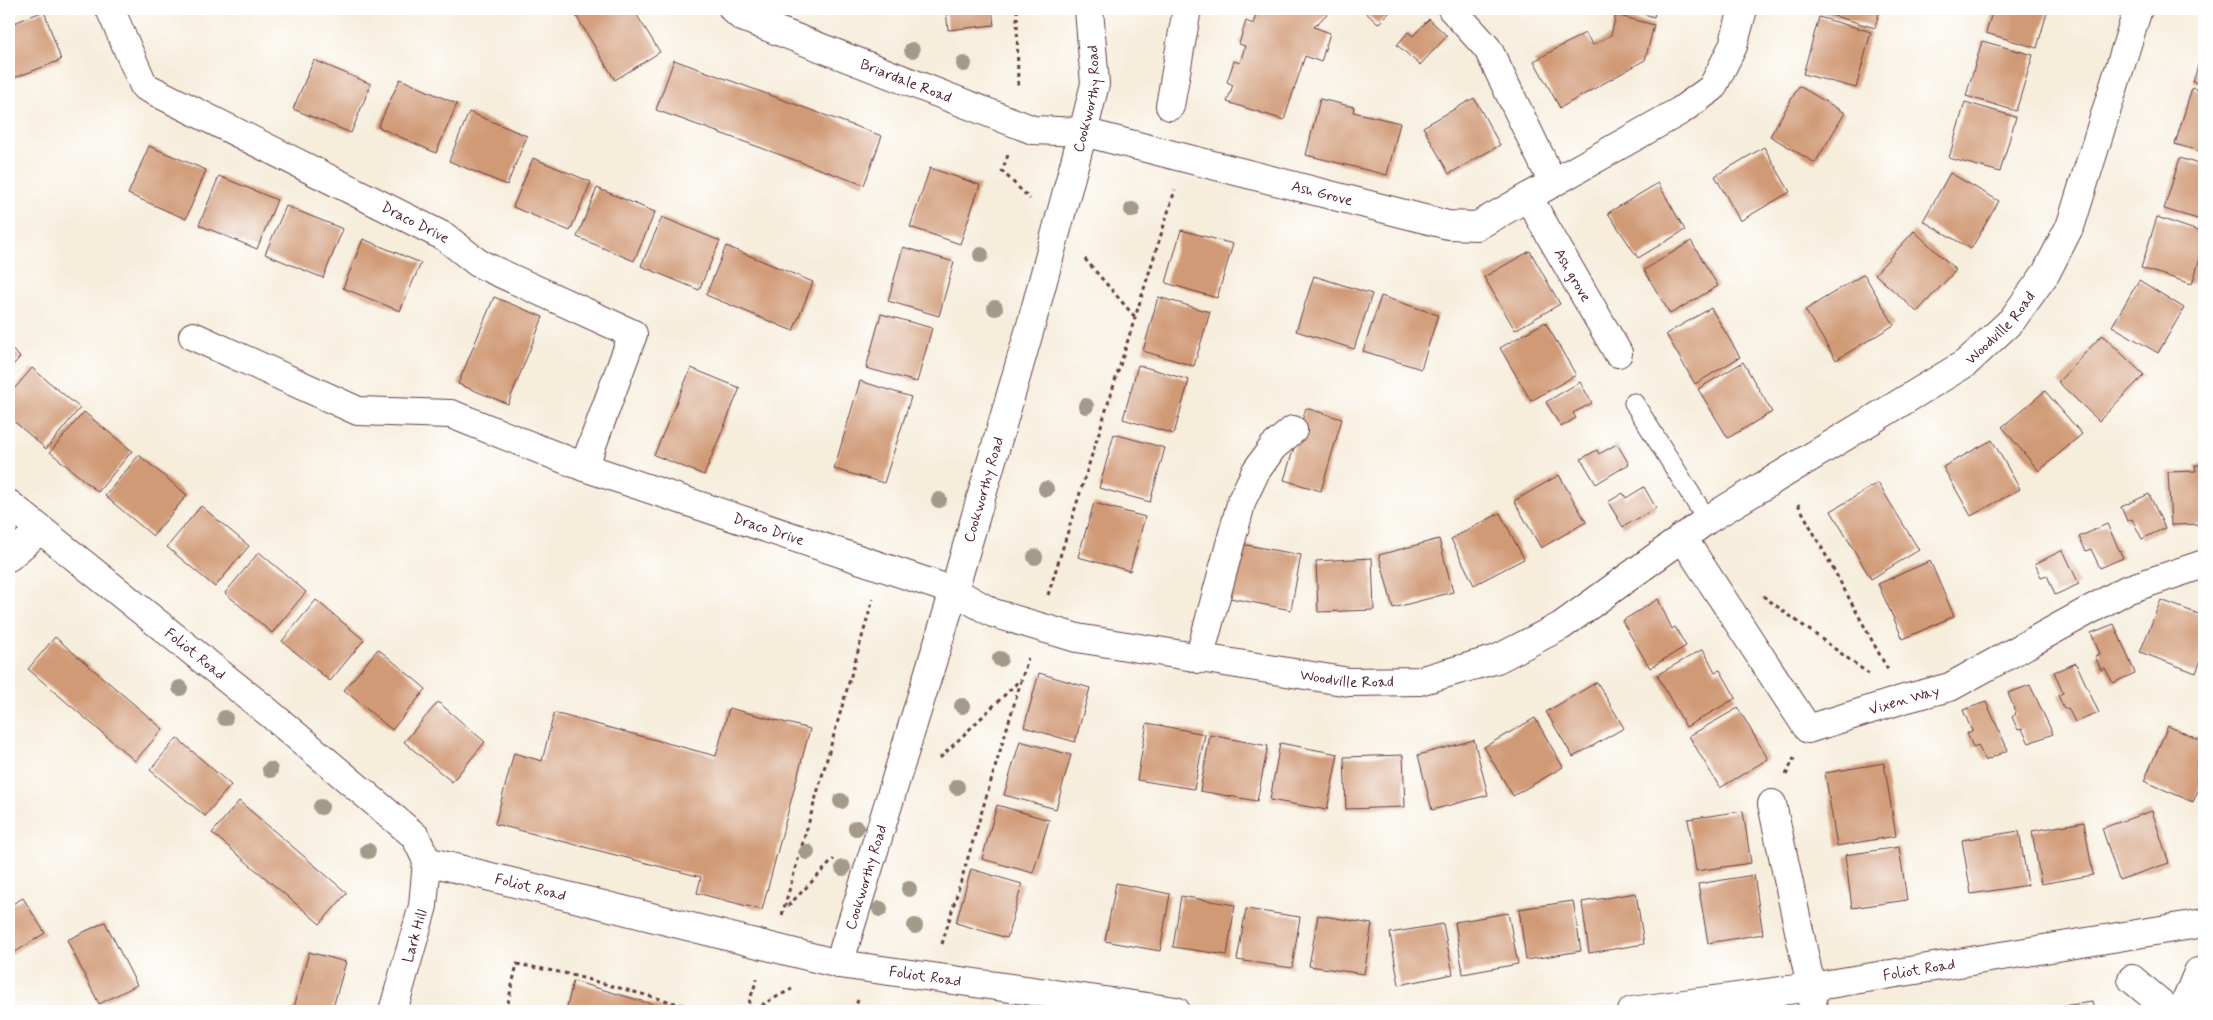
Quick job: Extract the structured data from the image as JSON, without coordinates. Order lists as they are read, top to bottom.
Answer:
{
  "streets": {
    "street": [
      "Briardale Road",
      "Cookworthy Road",
      "Ash Grove",
      "Draco Drive",
      "Ash grove",
      "Woodville Road",
      "Foliot Road",
      "Vixen Way",
      "Lark Hill"
    ]
  },
  "crossings": [
    ["Briardale Road", "Cookworthy Road"],
    ["Briardale Road", "Ash Grove"],
    ["Cookworthy Road", "Ash Grove"],
    ["Cookworthy Road", "Draco Drive"],
    ["Cookworthy Road", "Woodville Road"],
    ["Cookworthy Road", "Foliot Road"],
    ["Ash Grove", "Ash grove"],
    ["Draco Drive", "Woodville Road"],
    ["Foliot Road", "Lark Hill"]
  ]
}
